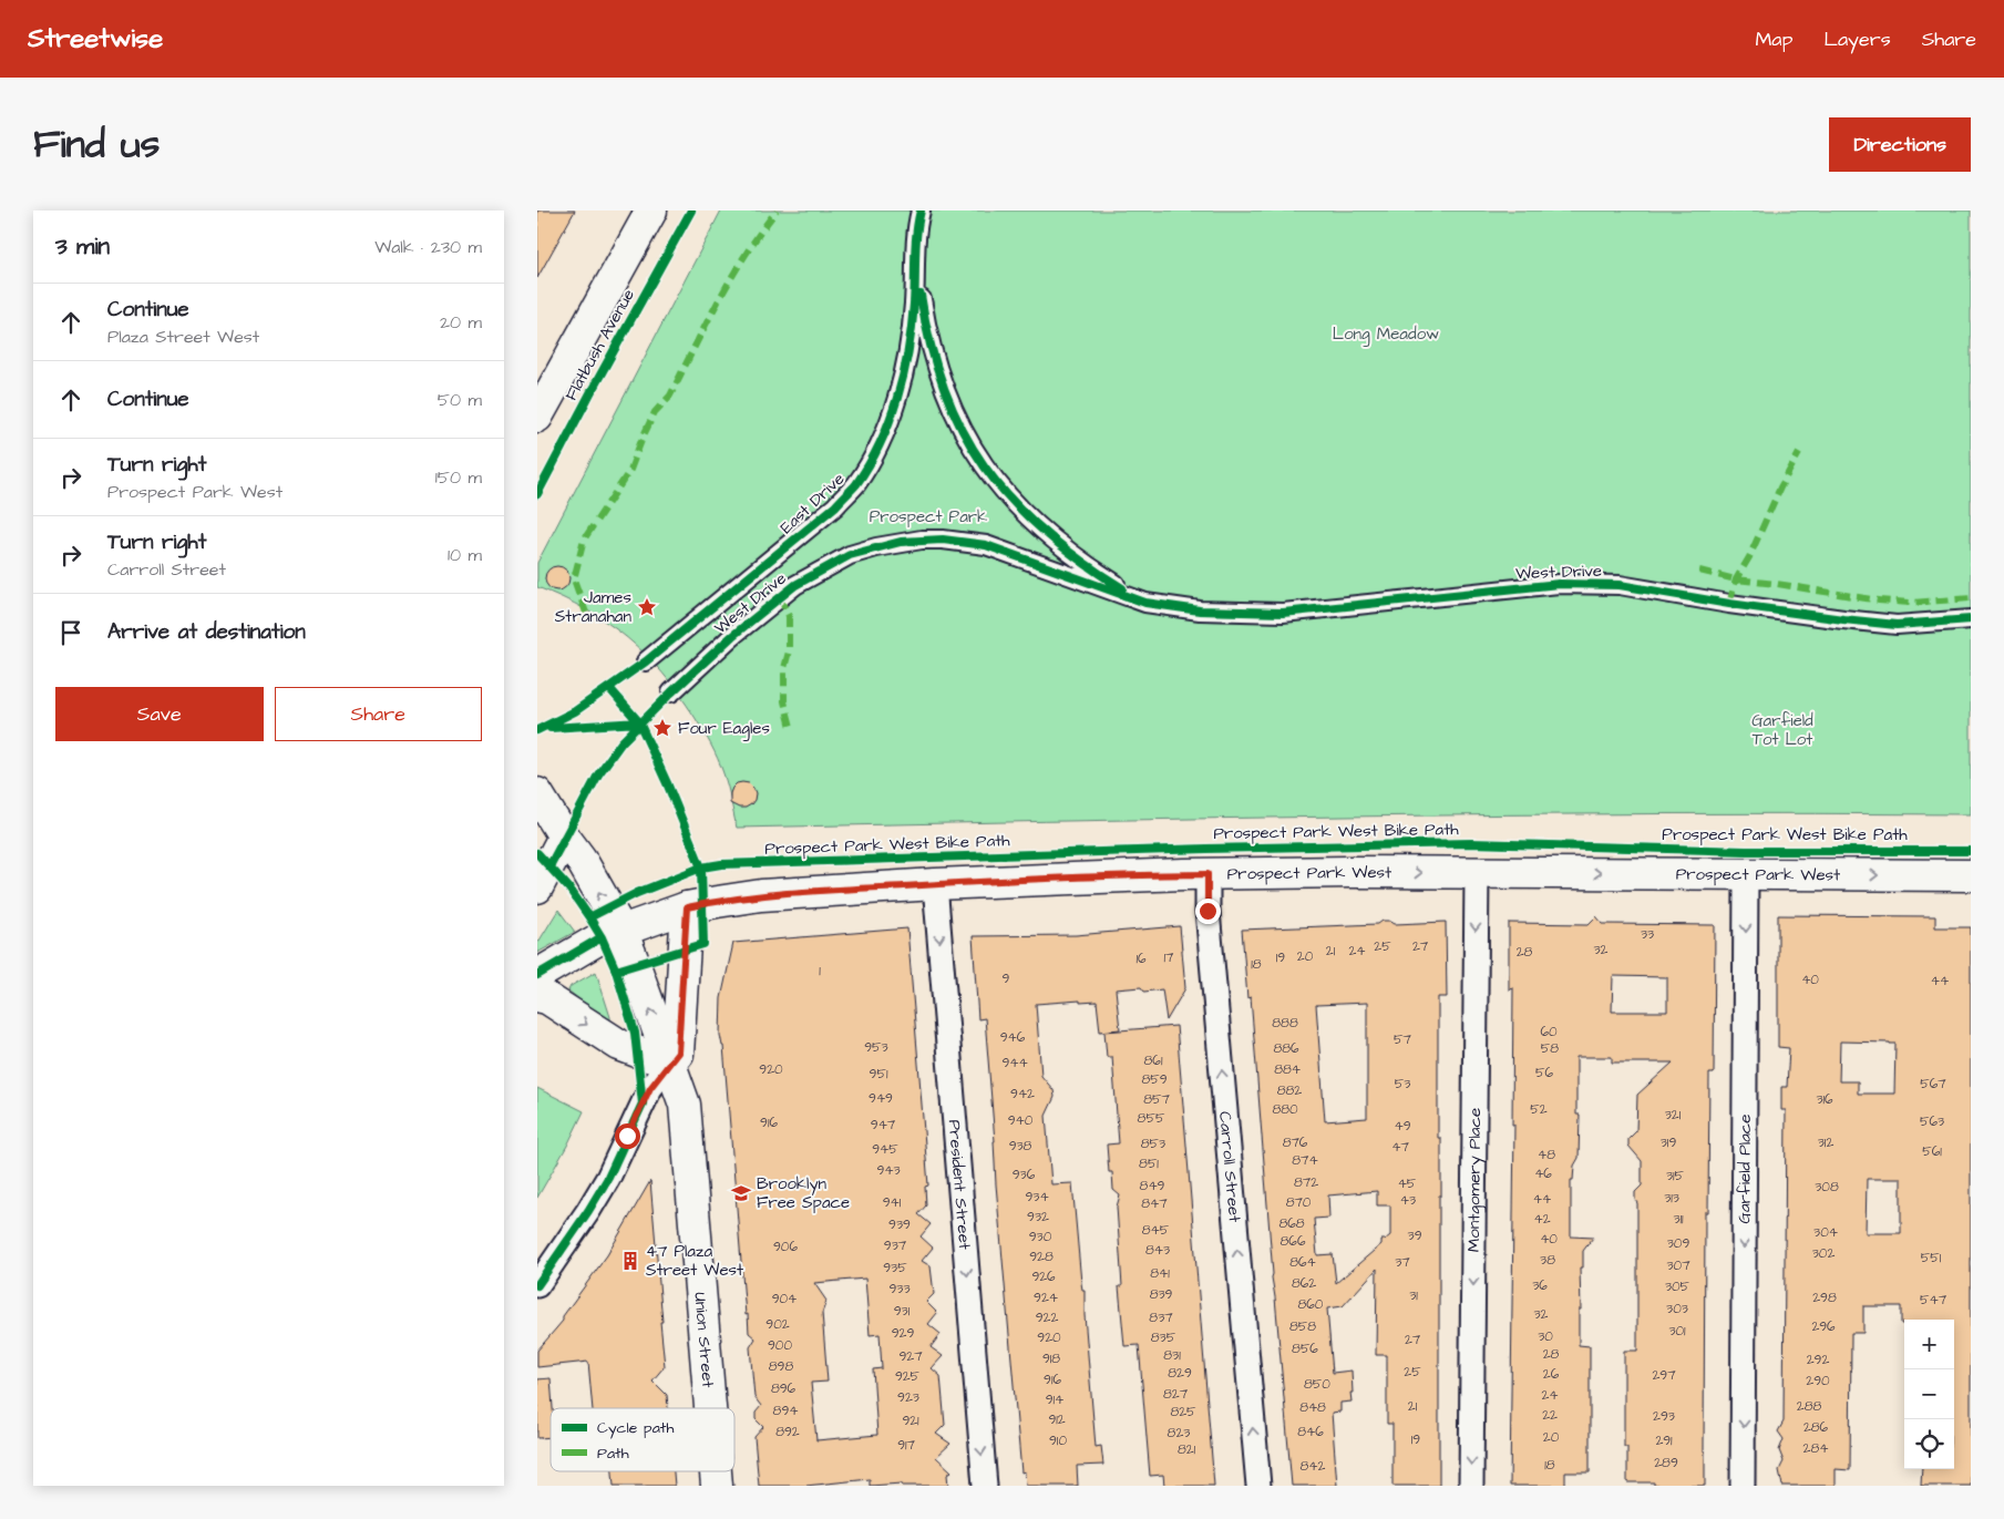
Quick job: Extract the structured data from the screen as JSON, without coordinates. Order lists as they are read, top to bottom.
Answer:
{
  "streets": {
    "street": [
      "Flatbush Avenue",
      "East Drive",
      "West Drive",
      "Prospect Park West",
      "Carroll Street",
      "Garfield Place",
      "Montgomery Place",
      "President Street",
      "Union Street"
    ],
    "cycle path": ["Prospect Park West Bike Path"]
  },
  "crossings": [
    ["East Drive", "West Drive"],
    ["Prospect Park West", "Carroll Street"],
    ["Prospect Park West", "Garfield Place"],
    ["Prospect Park West", "Montgomery Place"],
    ["Prospect Park West", "President Street"],
    ["Prospect Park West", "Union Street"]
  ],
  "one_way": [
    "Prospect Park West",
    "Carroll Street",
    "Garfield Place",
    "Montgomery Place",
    "President Street",
    "Union Street"
  ],
  "parks": ["Long Meadow", "Prospect Park", "Garfield Tot Lot"],
  "places": {
    "place": ["James Stranahan", "Four Eagles"],
    "school or university": ["Brooklyn Free Space"],
    "building": ["47 Plaza Street West"]
  },
  "house_numbers": [
    "33",
    "25",
    "27",
    "32",
    "21",
    "24",
    "28",
    "20",
    "17",
    "19",
    "16",
    "18",
    "1",
    "9",
    "40",
    "44",
    "888",
    "60",
    "946",
    "57",
    "953",
    "886",
    "58",
    "861",
    "944",
    "920",
    "884",
    "56",
    "951",
    "859",
    "53",
    "567",
    "882",
    "942",
    "949",
    "857",
    "316",
    "880",
    "52",
    "321",
    "855",
    "940",
    "563",
    "916",
    "947",
    "49",
    "876",
    "319",
    "312",
    "853",
    "938",
    "47",
    "945",
    "561",
    "48",
    "874",
    "851",
    "943",
    "46",
    "936",
    "315",
    "872",
    "45",
    "849",
    "308",
    "934",
    "313",
    "44",
    "43",
    "941",
    "870",
    "847",
    "932",
    "42",
    "311",
    "868",
    "939",
    "845",
    "304",
    "39",
    "930",
    "40",
    "866",
    "309",
    "937",
    "906",
    "843",
    "302",
    "928",
    "551",
    "38",
    "864",
    "37",
    "307",
    "935",
    "841",
    "926",
    "862",
    "36",
    "305",
    "933",
    "839",
    "31",
    "924",
    "298",
    "904",
    "547",
    "860",
    "303",
    "931",
    "32",
    "922",
    "837",
    "902",
    "858",
    "296",
    "301",
    "929",
    "30",
    "920",
    "835",
    "27",
    "900",
    "856",
    "28",
    "831",
    "927",
    "918",
    "292",
    "898",
    "25",
    "829",
    "26",
    "297",
    "925",
    "916",
    "290",
    "850",
    "896",
    "827",
    "24",
    "923",
    "914",
    "21",
    "288",
    "848",
    "894",
    "825",
    "22",
    "293",
    "912",
    "921",
    "286",
    "892",
    "846",
    "823",
    "20",
    "19",
    "910",
    "291",
    "917",
    "284",
    "821",
    "289",
    "18",
    "842"
  ],
  "legend": ["Cycle path", "Path"],
  "page": {
    "header": "Streetwise",
    "nav": ["Map", "Layers", "Share"],
    "title": "Find us",
    "buttons": [
      "Directions",
      ["Save", "Share"]
    ],
    "heading": ["3 min", "Walk · 230 m"],
    "list": [
      ["Continue", "Plaza Street West", "20 m"],
      ["Continue", "50 m"],
      ["Turn right", "Prospect Park West", "150 m"],
      ["Turn right", "Carroll Street", "10 m"],
      "Arrive at destination"
    ],
    "map_buttons": ["+", "−"]
  }
}
